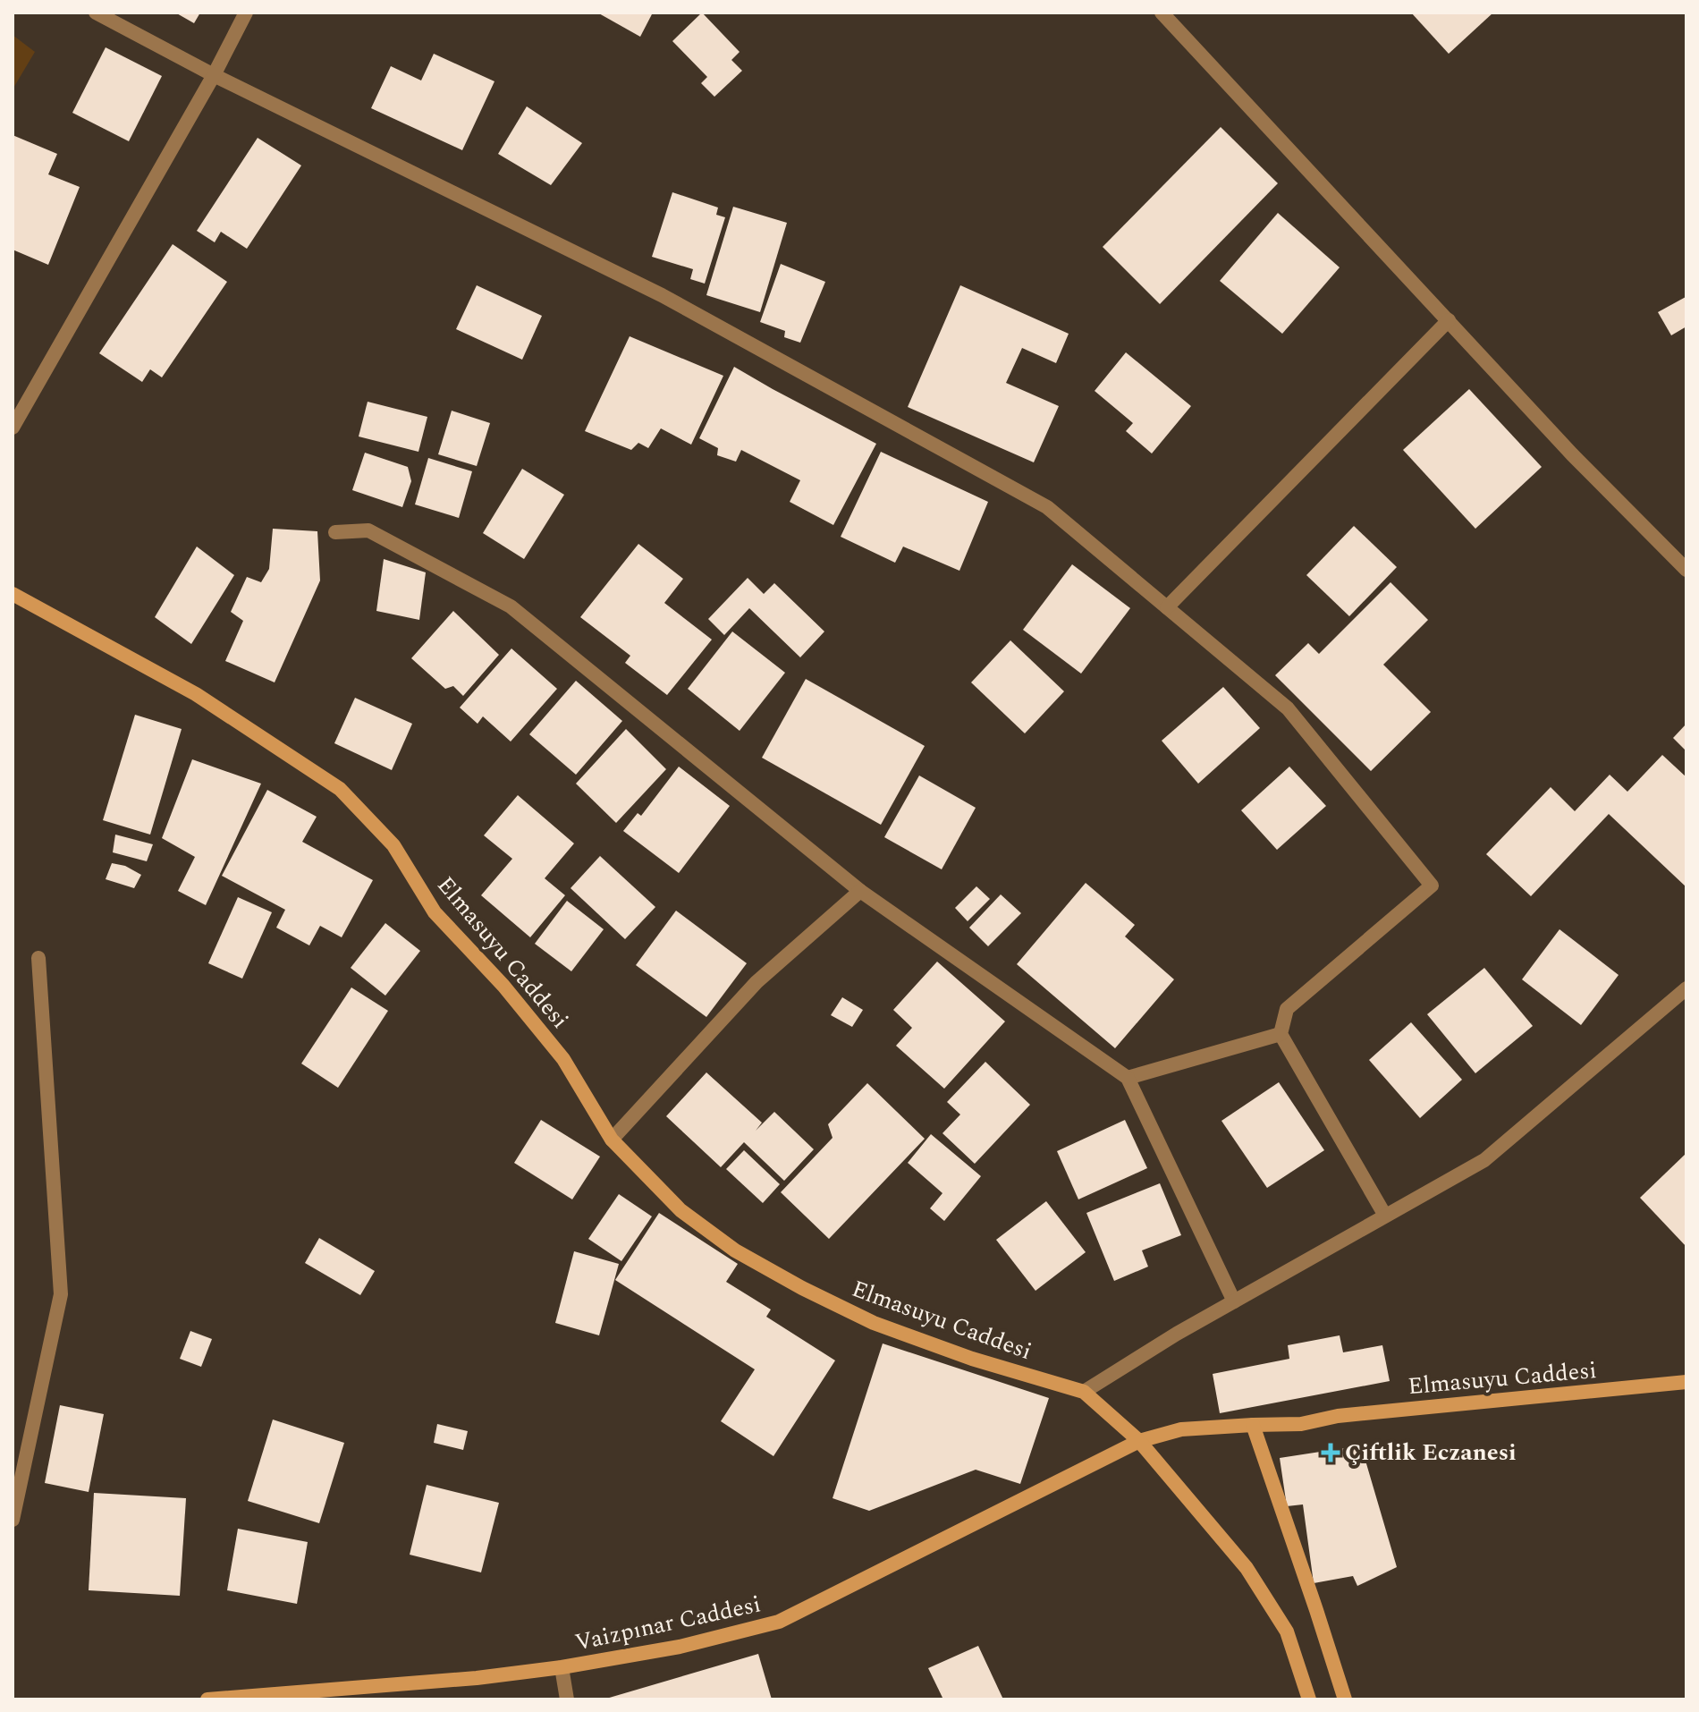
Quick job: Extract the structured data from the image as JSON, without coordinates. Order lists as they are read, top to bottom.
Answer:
{
  "streets": {
    "street": ["Elmasuyu Caddesi", "Vaizpınar Caddesi"]
  },
  "crossings": [
    ["Elmasuyu Caddesi", "Vaizpınar Caddesi"]
  ],
  "places": {
    "health": ["Çiftlik Eczanesi"]
  }
}
